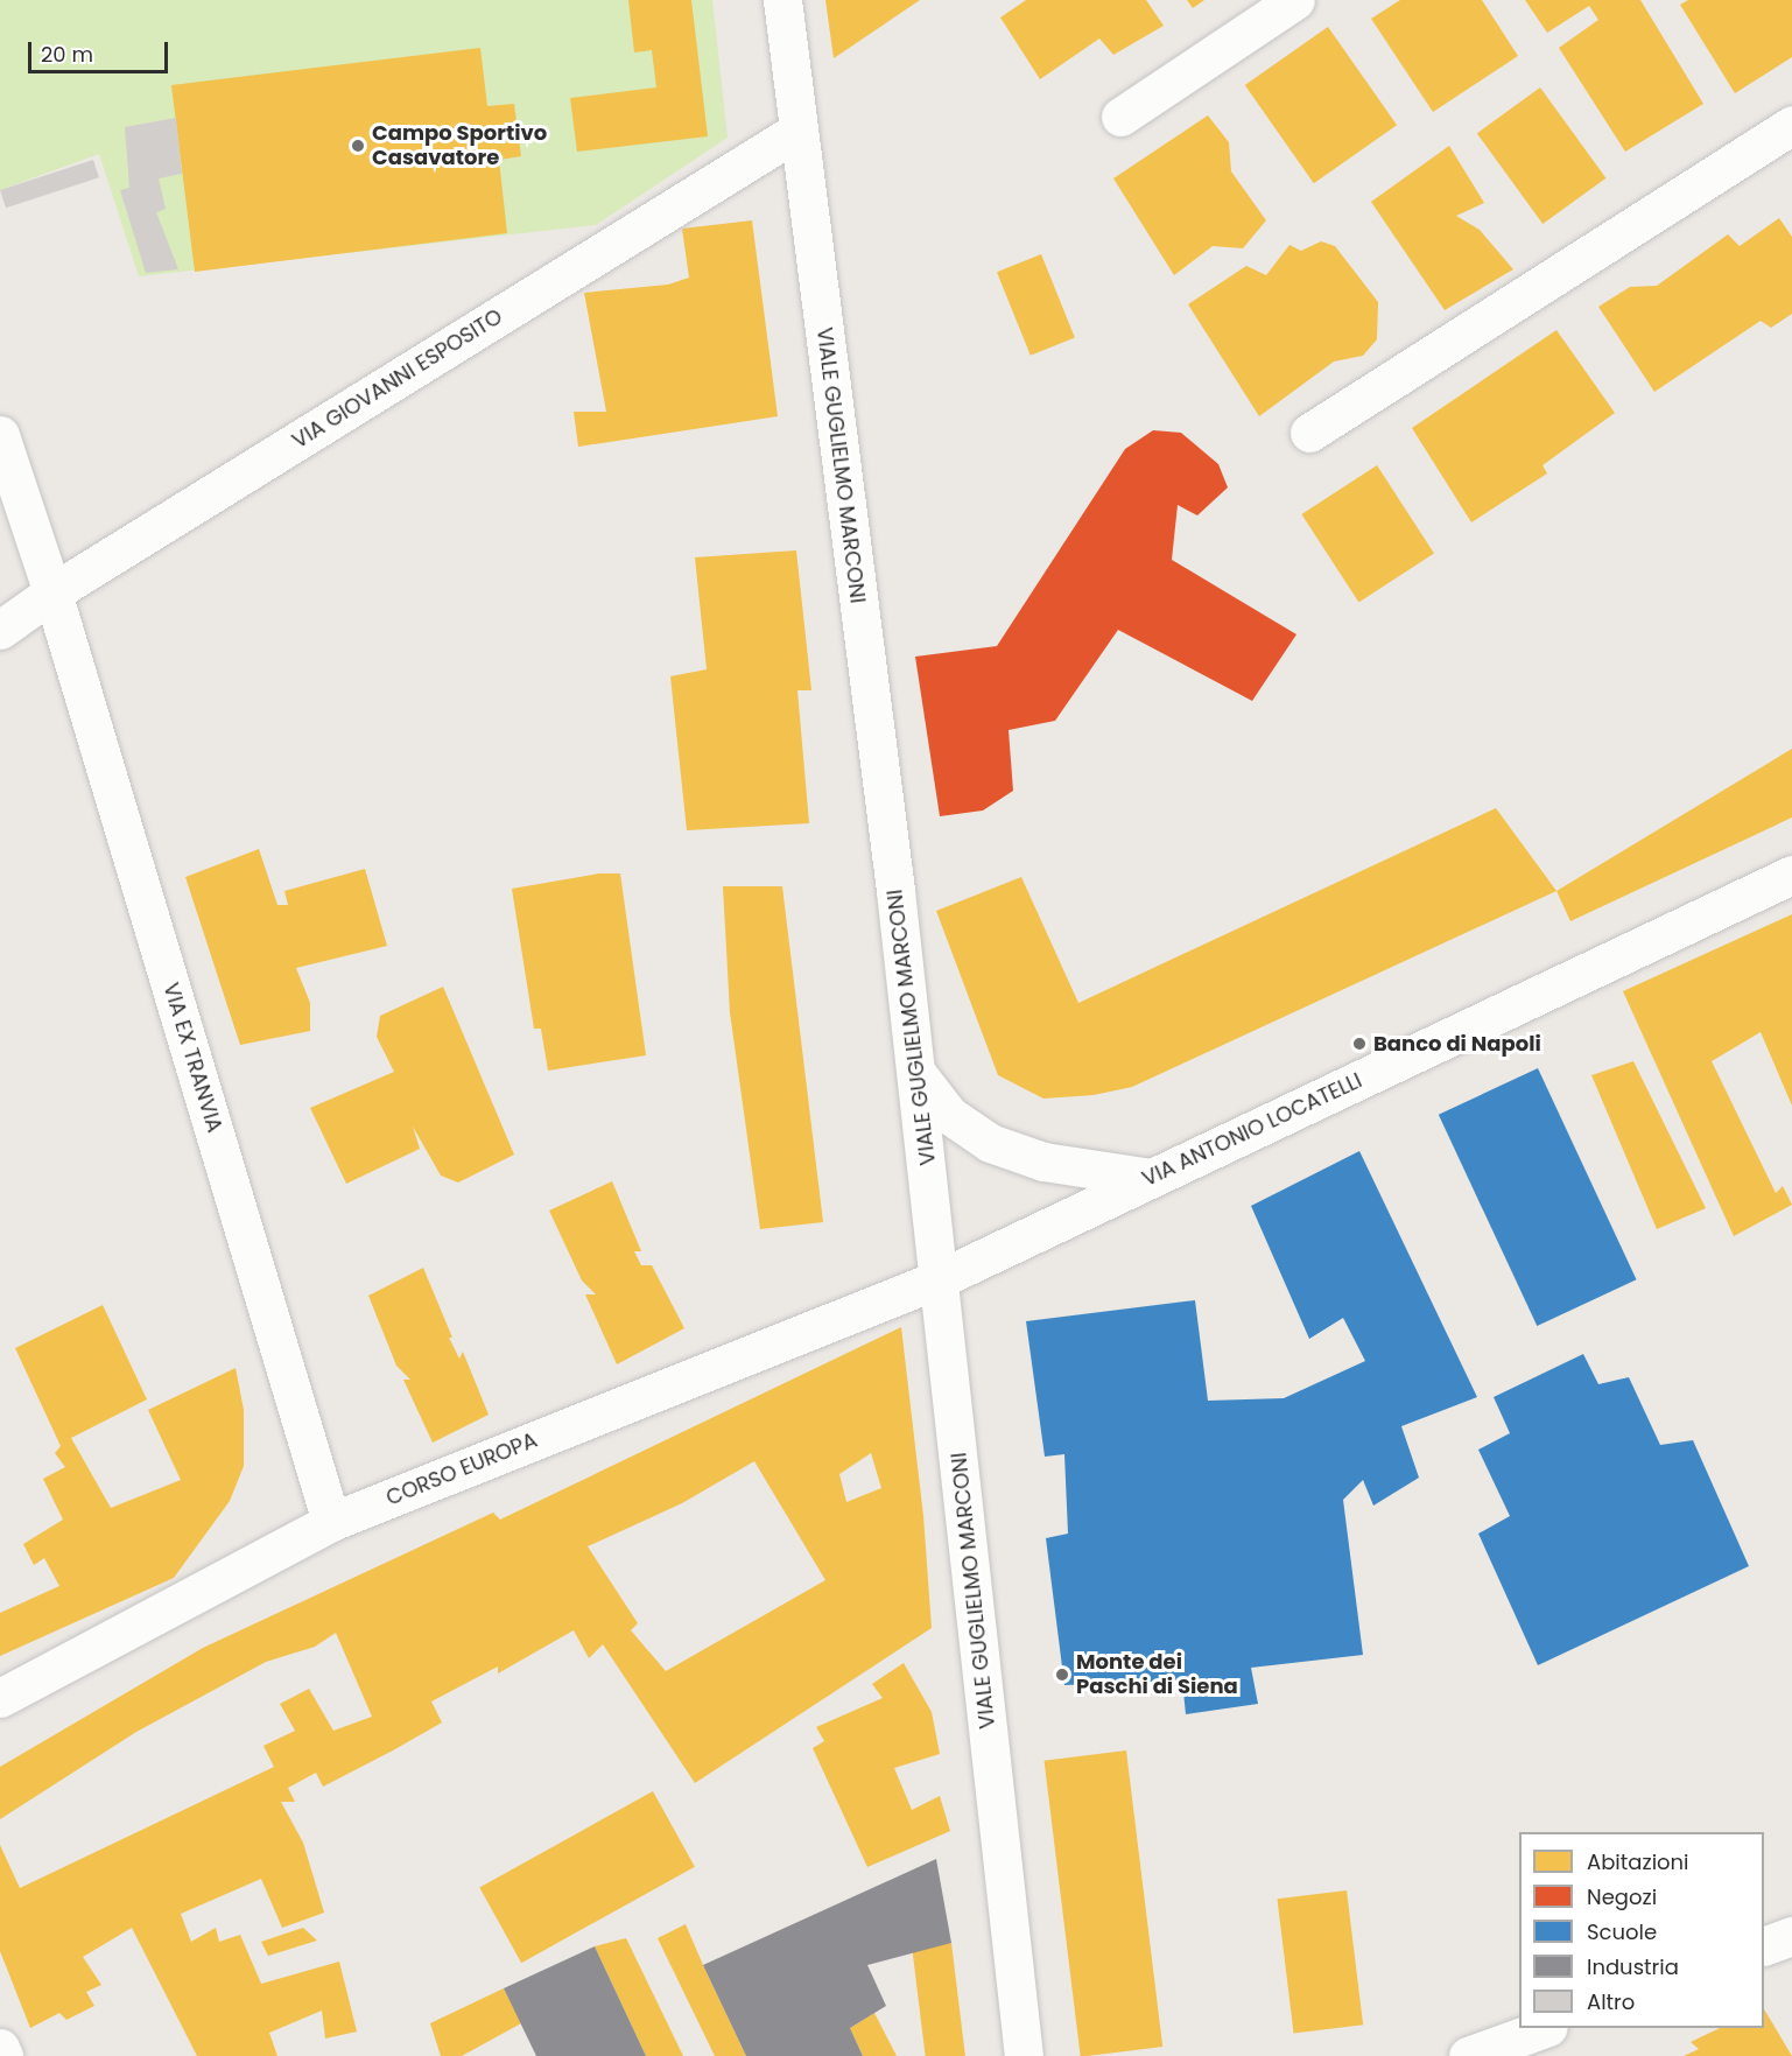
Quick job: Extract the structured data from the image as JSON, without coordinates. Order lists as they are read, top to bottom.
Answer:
{
  "streets": {
    "street": [
      "VIA GIOVANNI ESPOSITO",
      "VIALE GUGLIELMO MARCONI",
      "VIA EX TRANVIA",
      "VIA ANTONIO LOCATELLI",
      "CORSO EUROPA"
    ]
  },
  "crossings": [
    ["VIA GIOVANNI ESPOSITO", "VIALE GUGLIELMO MARCONI"],
    ["VIA GIOVANNI ESPOSITO", "VIA EX TRANVIA"],
    ["VIALE GUGLIELMO MARCONI", "VIA ANTONIO LOCATELLI"],
    ["VIALE GUGLIELMO MARCONI", "CORSO EUROPA"],
    ["VIA EX TRANVIA", "CORSO EUROPA"],
    ["VIA ANTONIO LOCATELLI", "CORSO EUROPA"]
  ],
  "places": ["Campo Sportivo Casavatore", "Banco di Napoli", "Monte dei Paschi di Siena"],
  "legend": [
    "Abitazioni",
    "Negozi",
    "Scuole",
    "Industria",
    "Altro"
  ],
  "scale_bar": "20 m"
}
